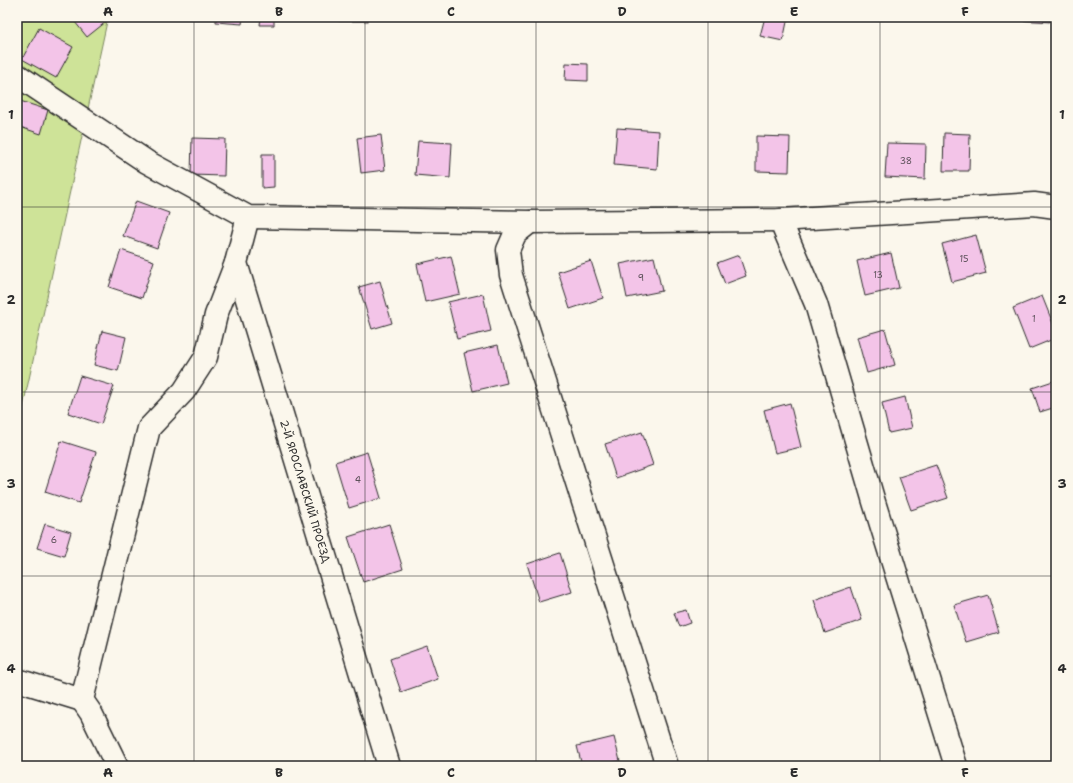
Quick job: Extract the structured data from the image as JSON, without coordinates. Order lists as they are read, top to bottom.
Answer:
{
  "streets": {
    "street": ["2-Й ЯРОСЛАВСКИЙ ПРОЕЗД"]
  },
  "house_numbers": [
    "38",
    "15",
    "13",
    "9",
    "1",
    "4",
    "6"
  ],
  "grid": {
    "columns": [
      "A",
      "B",
      "C",
      "D",
      "E",
      "F"
    ],
    "rows": [
      "1",
      "2",
      "3",
      "4"
    ]
  }
}
